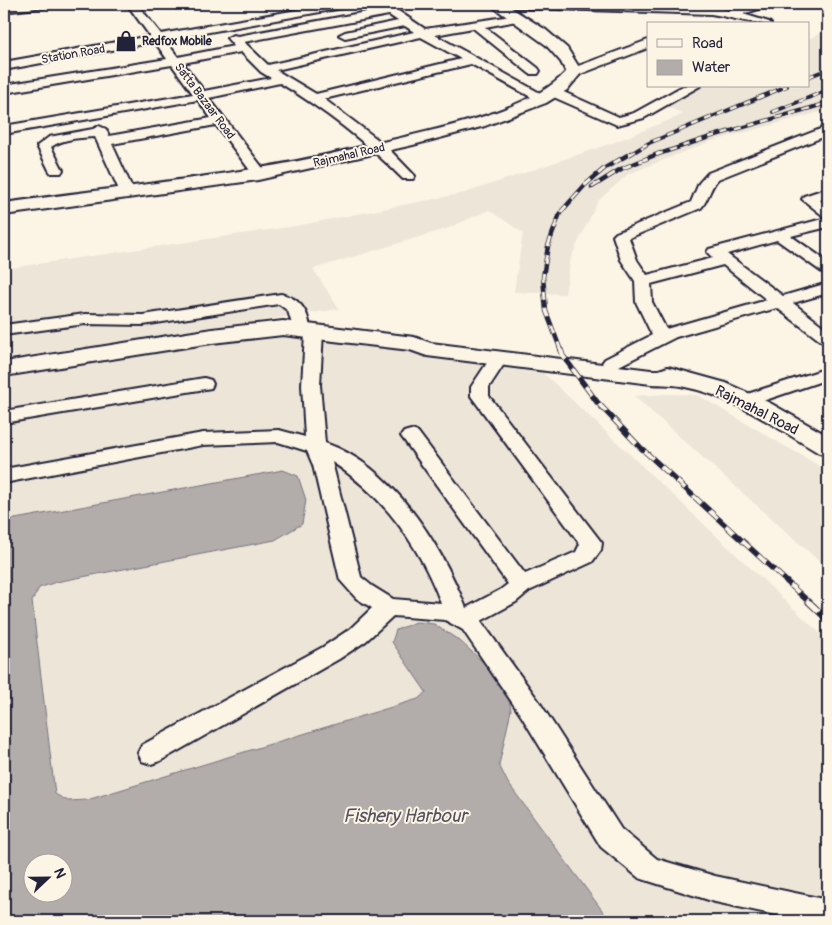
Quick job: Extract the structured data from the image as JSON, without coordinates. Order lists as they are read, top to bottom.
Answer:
{
  "streets": {
    "main road": ["Rajmahal Road"],
    "street": ["Station Road", "Satta Bazaar Road"]
  },
  "crossings": [
    ["Station Road", "Satta Bazaar Road"],
    ["Satta Bazaar Road", "Rajmahal Road"]
  ],
  "water": ["Fishery Harbour"],
  "places": {
    "shop": ["Redfox Mobile"]
  },
  "legend": ["Road", "Water"],
  "north": "right"
}
